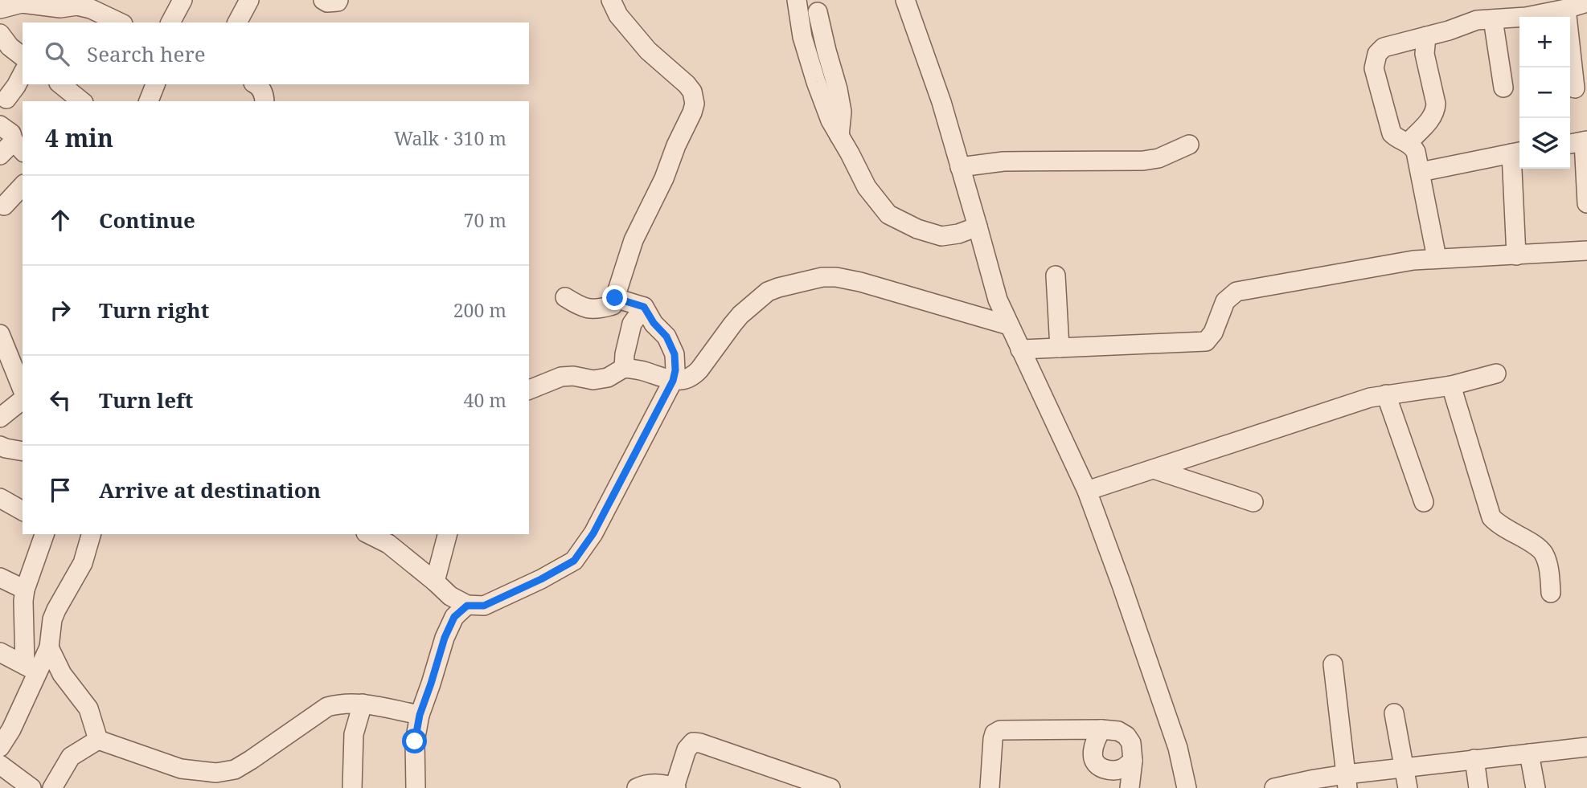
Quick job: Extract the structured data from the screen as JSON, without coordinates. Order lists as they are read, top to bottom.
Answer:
{
  "page": {
    "map_buttons": ["+", "−"],
    "search": "Search here",
    "heading": ["4 min", "Walk · 310 m"],
    "list": [
      ["Continue", "70 m"],
      ["Turn right", "200 m"],
      ["Turn left", "40 m"],
      "Arrive at destination"
    ]
  }
}
